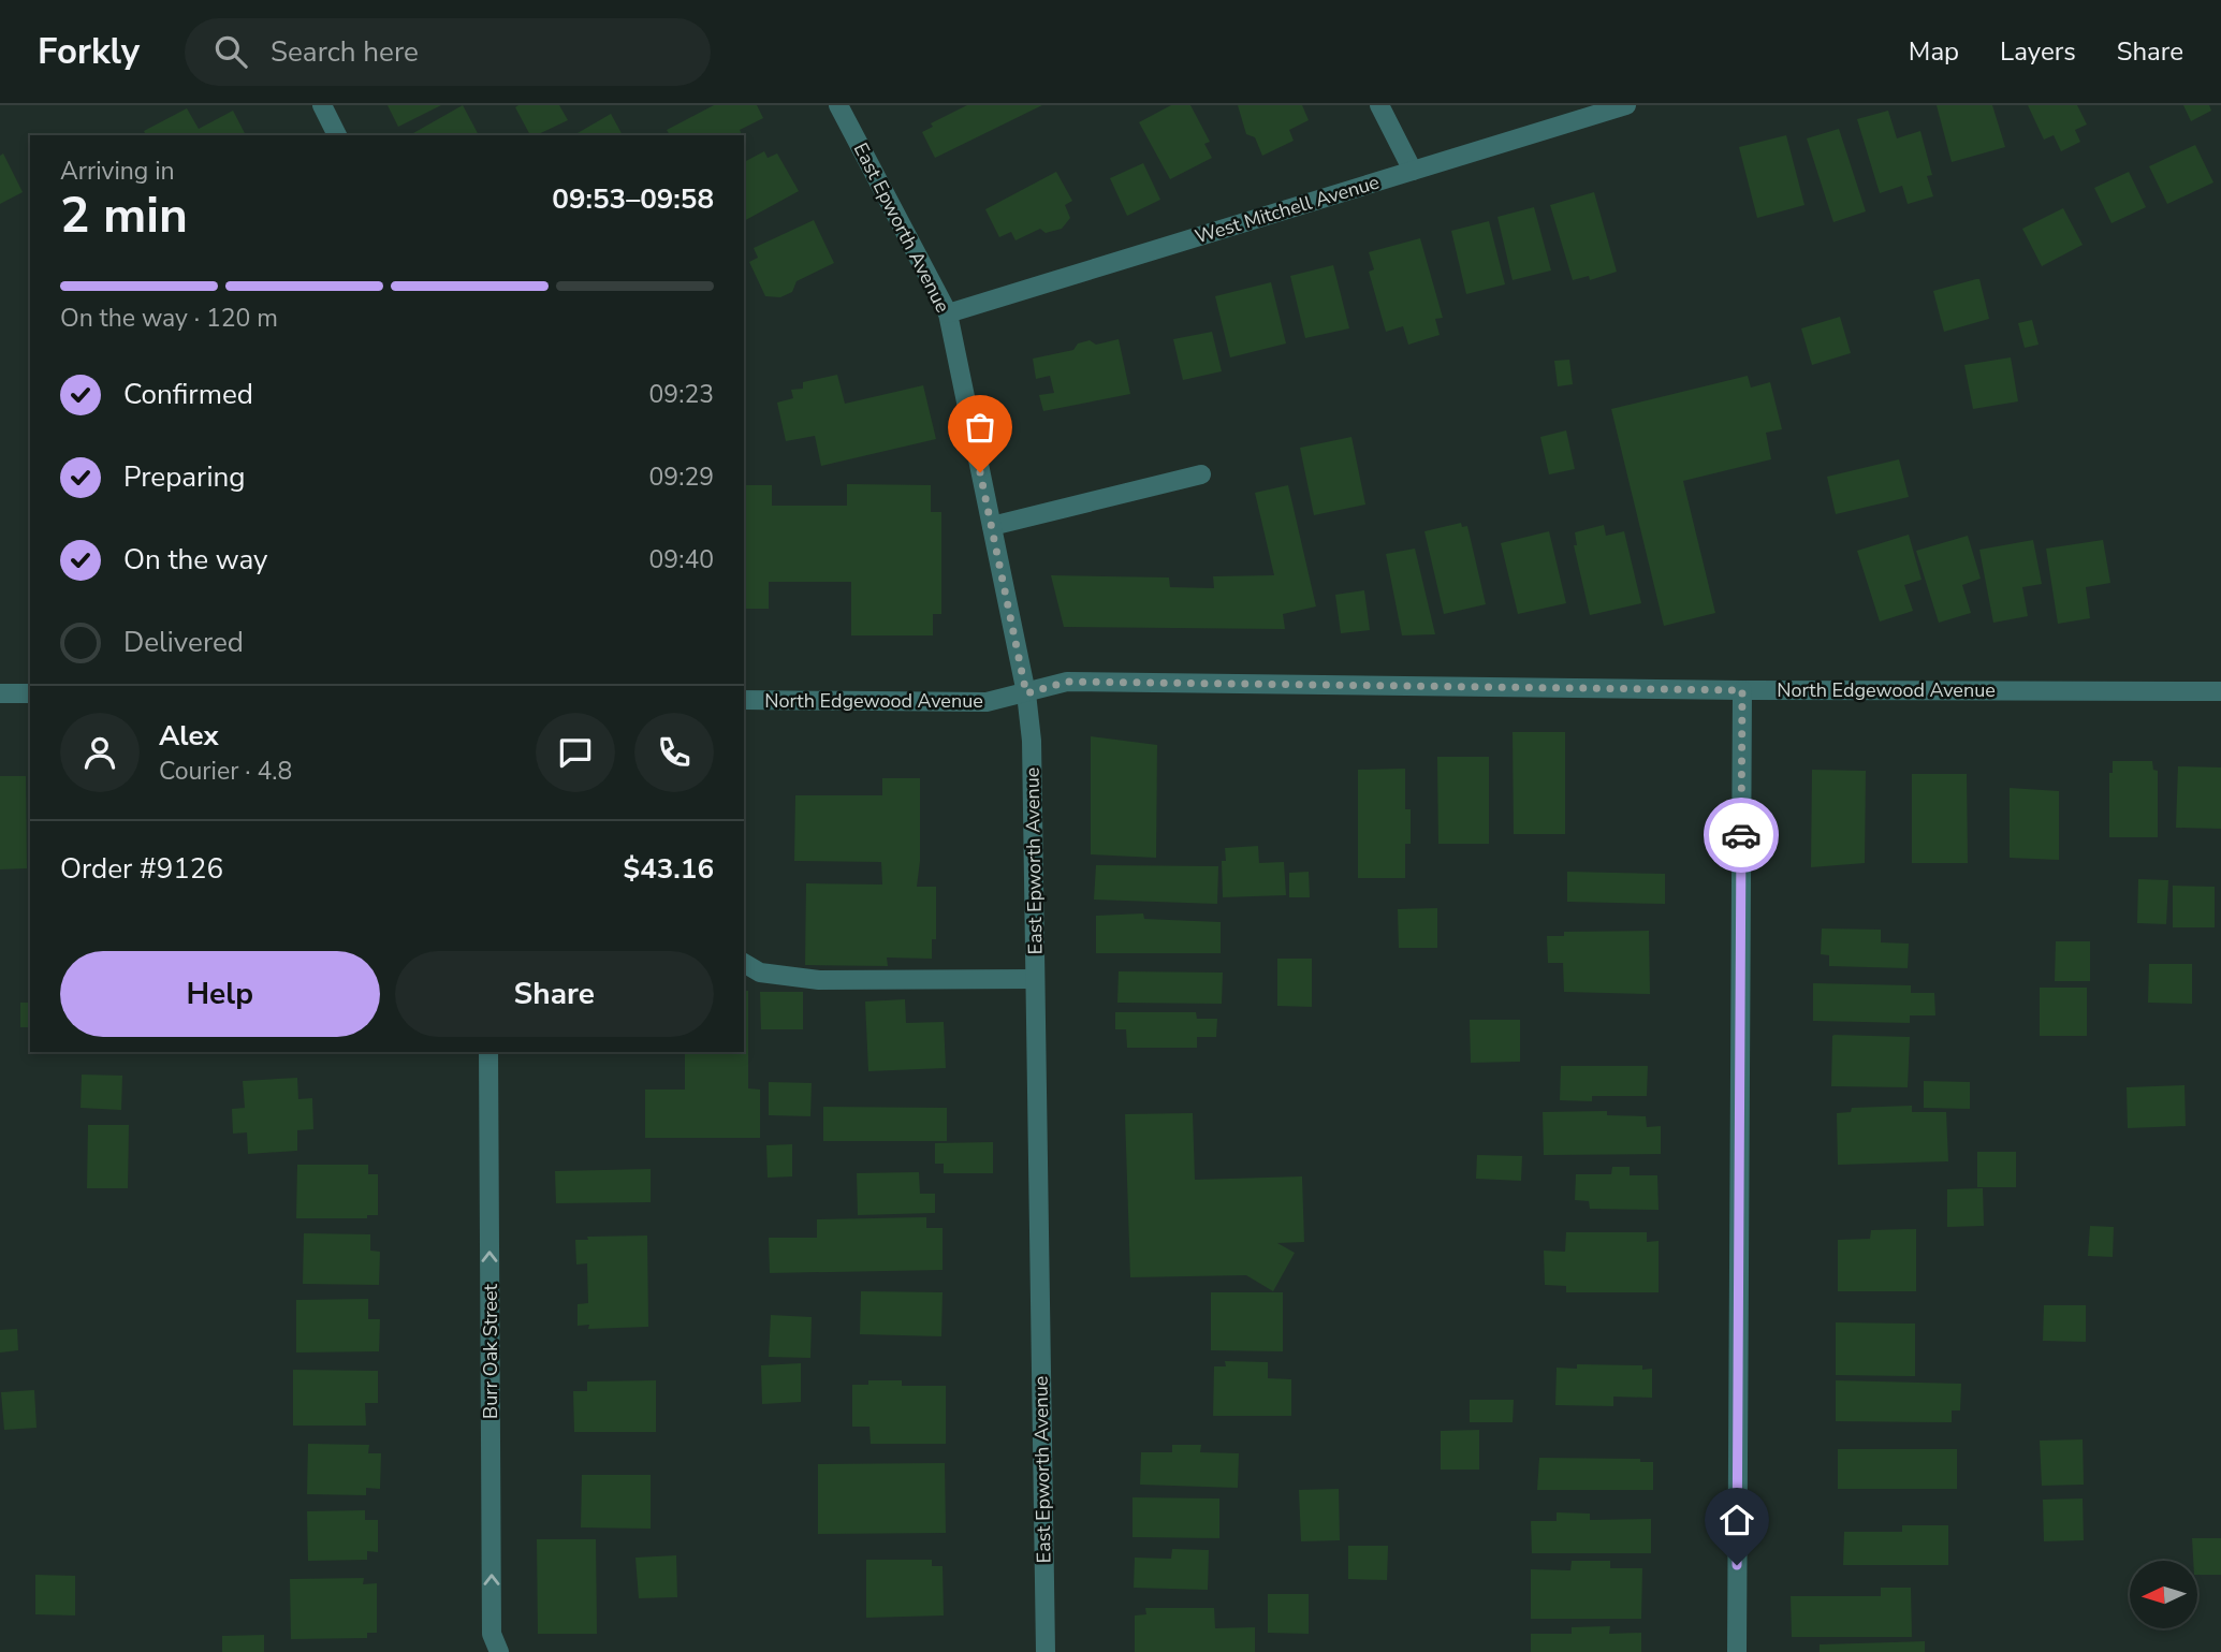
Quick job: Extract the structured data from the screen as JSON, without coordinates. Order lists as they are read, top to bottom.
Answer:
{
  "streets": {
    "street": [
      "West Mitchell Avenue",
      "East Epworth Avenue",
      "North Edgewood Avenue",
      "Burr Oak Street"
    ]
  },
  "crossings": [
    ["West Mitchell Avenue", "East Epworth Avenue"],
    ["East Epworth Avenue", "North Edgewood Avenue"]
  ],
  "one_way": ["Burr Oak Street"],
  "north": "left",
  "page": {
    "header": "Forkly",
    "search": "Search here",
    "nav": ["Map", "Layers", "Share"],
    "heading": ["2 min", "Arriving in", "09:53–09:58"],
    "panel": [
      "Alex",
      "Courier · 4.8",
      "Order #9126",
      "$43.16"
    ],
    "bar": "On the way · 120 m",
    "list": [
      ["Confirmed", "09:23"],
      ["Preparing", "09:29"],
      ["On the way", "09:40"],
      "Delivered"
    ],
    "buttons": ["Help", "Share"]
  }
}
